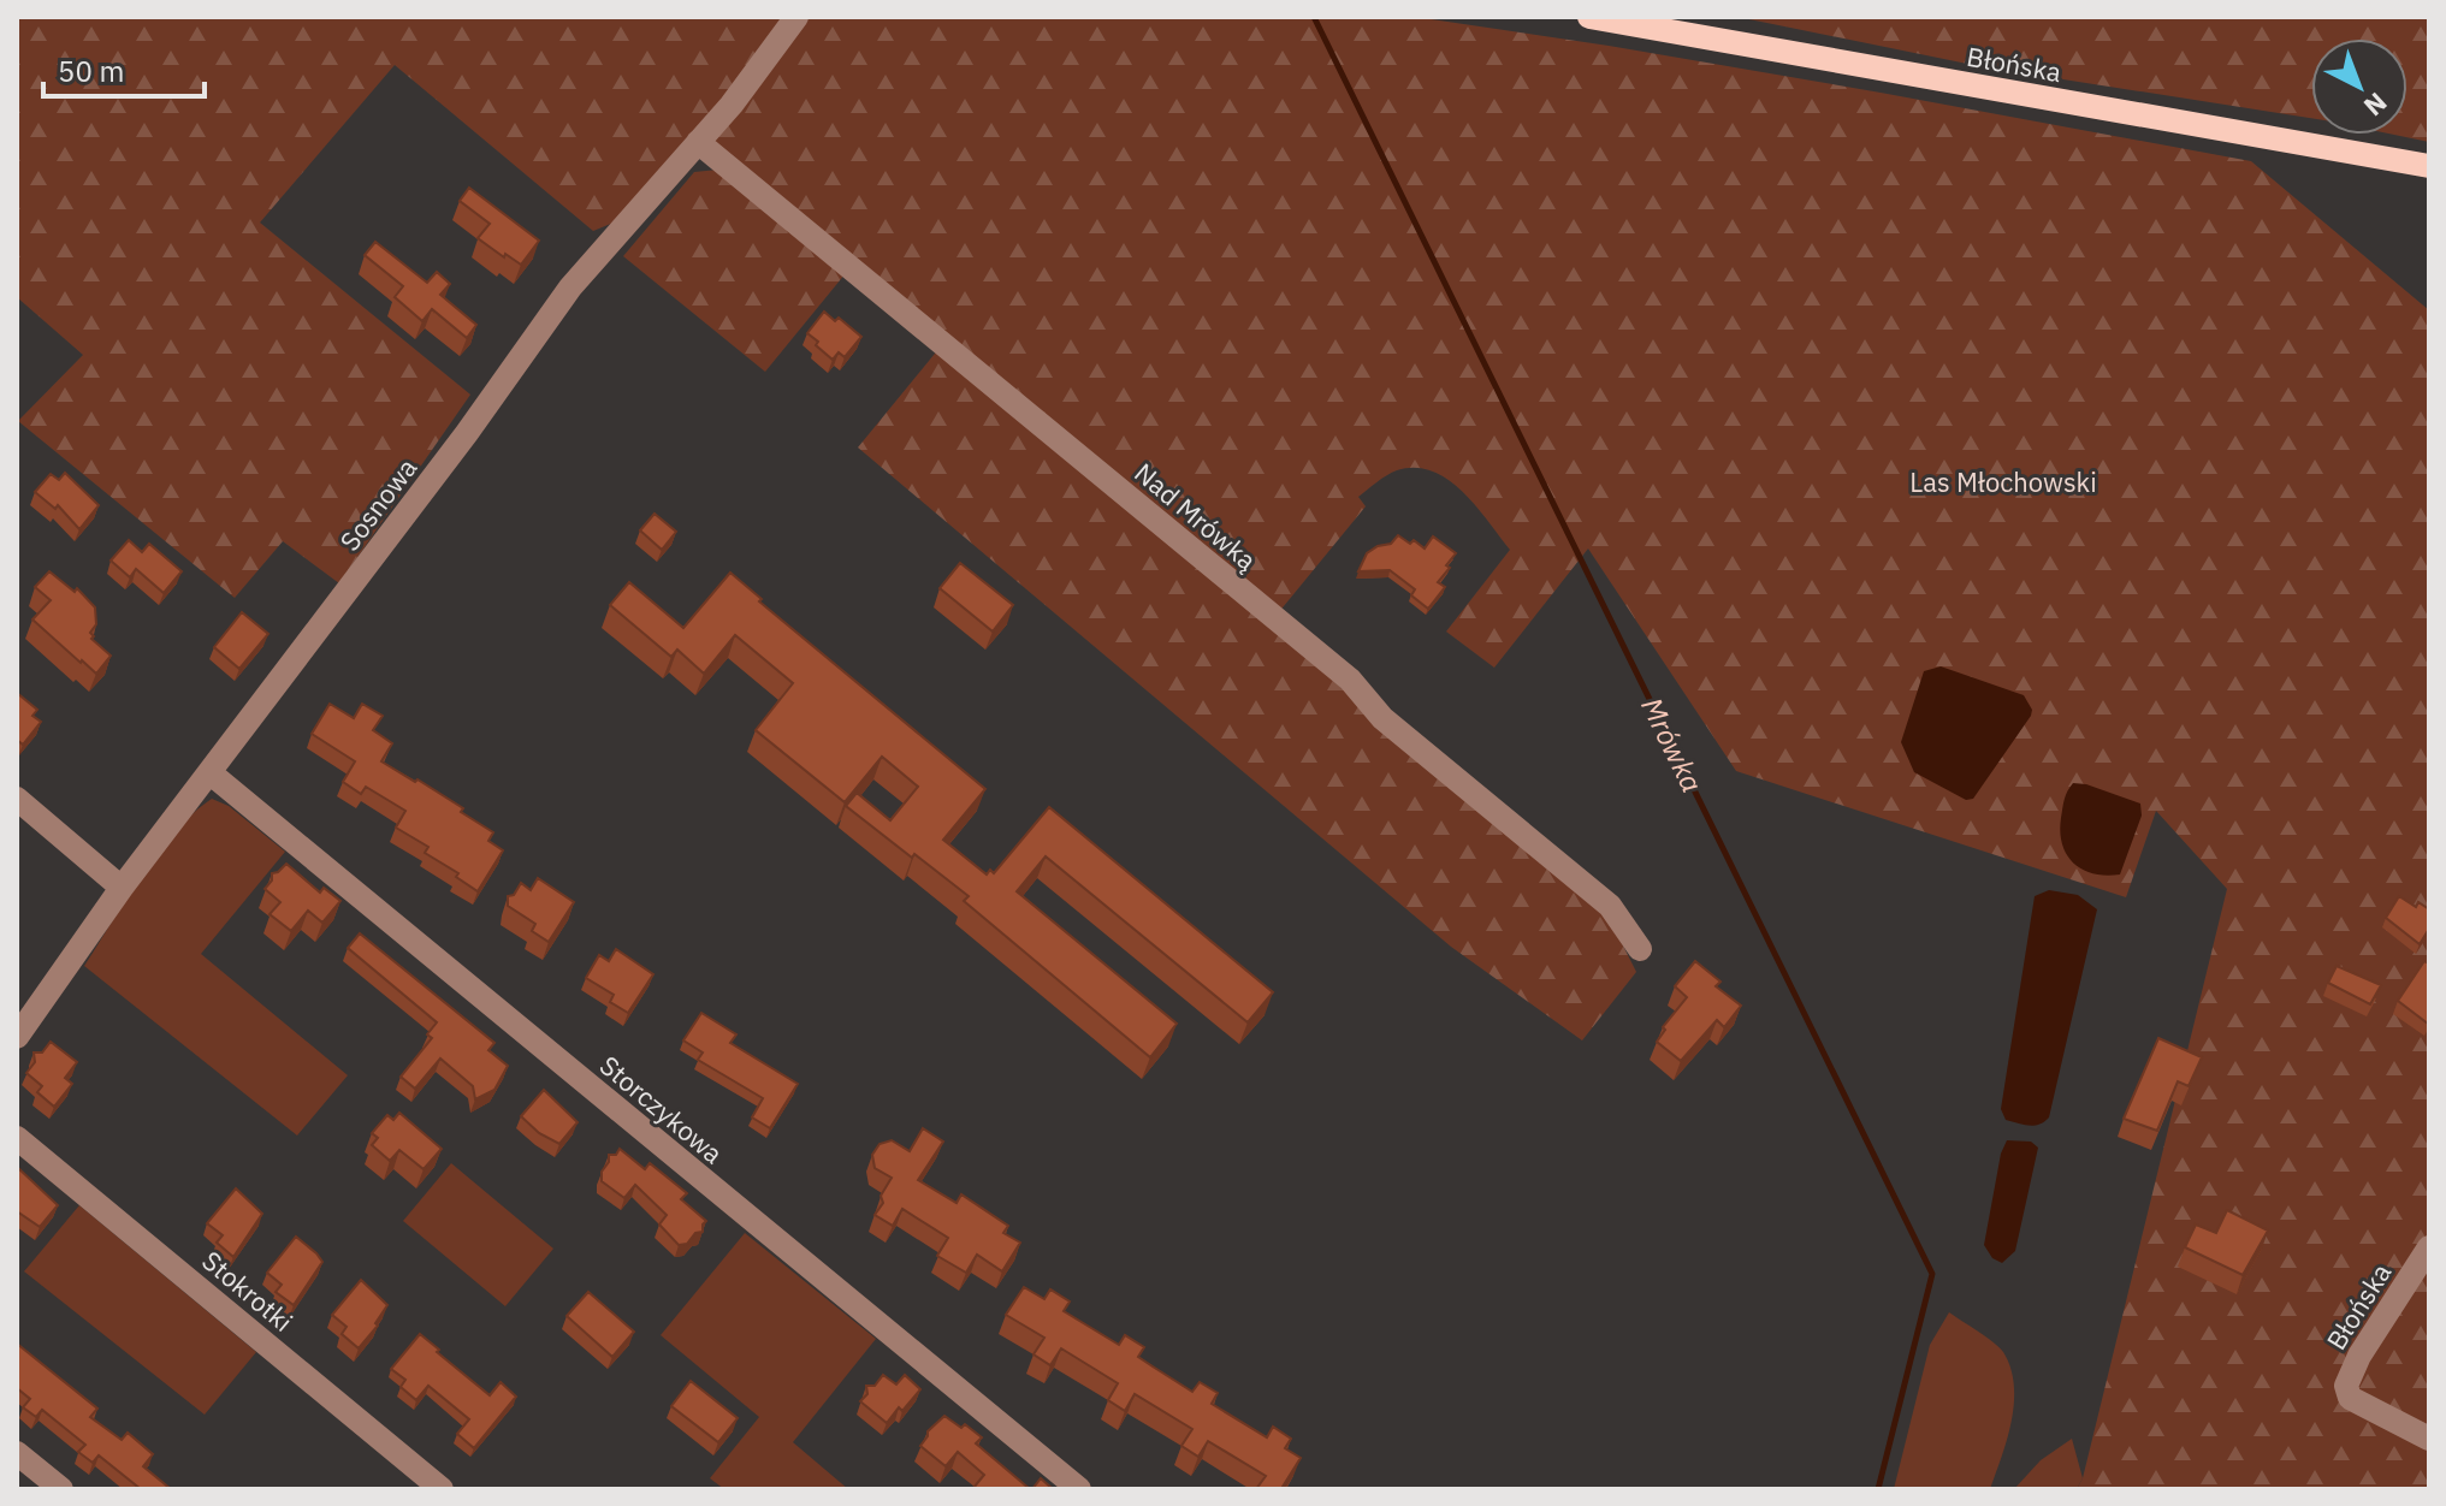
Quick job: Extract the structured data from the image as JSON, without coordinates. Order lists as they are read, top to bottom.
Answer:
{
  "streets": {
    "main road": ["Błońska"],
    "street": [
      "Sosnowa",
      "Nad Mrówką",
      "Storczykowa",
      "Stokrotki"
    ]
  },
  "crossings": [
    ["Sosnowa", "Nad Mrówką"],
    ["Sosnowa", "Storczykowa"]
  ],
  "water": ["Mrówka"],
  "parks": ["Las Młochowski"],
  "scale_bar": "50 m",
  "north": "bottom right"
}
